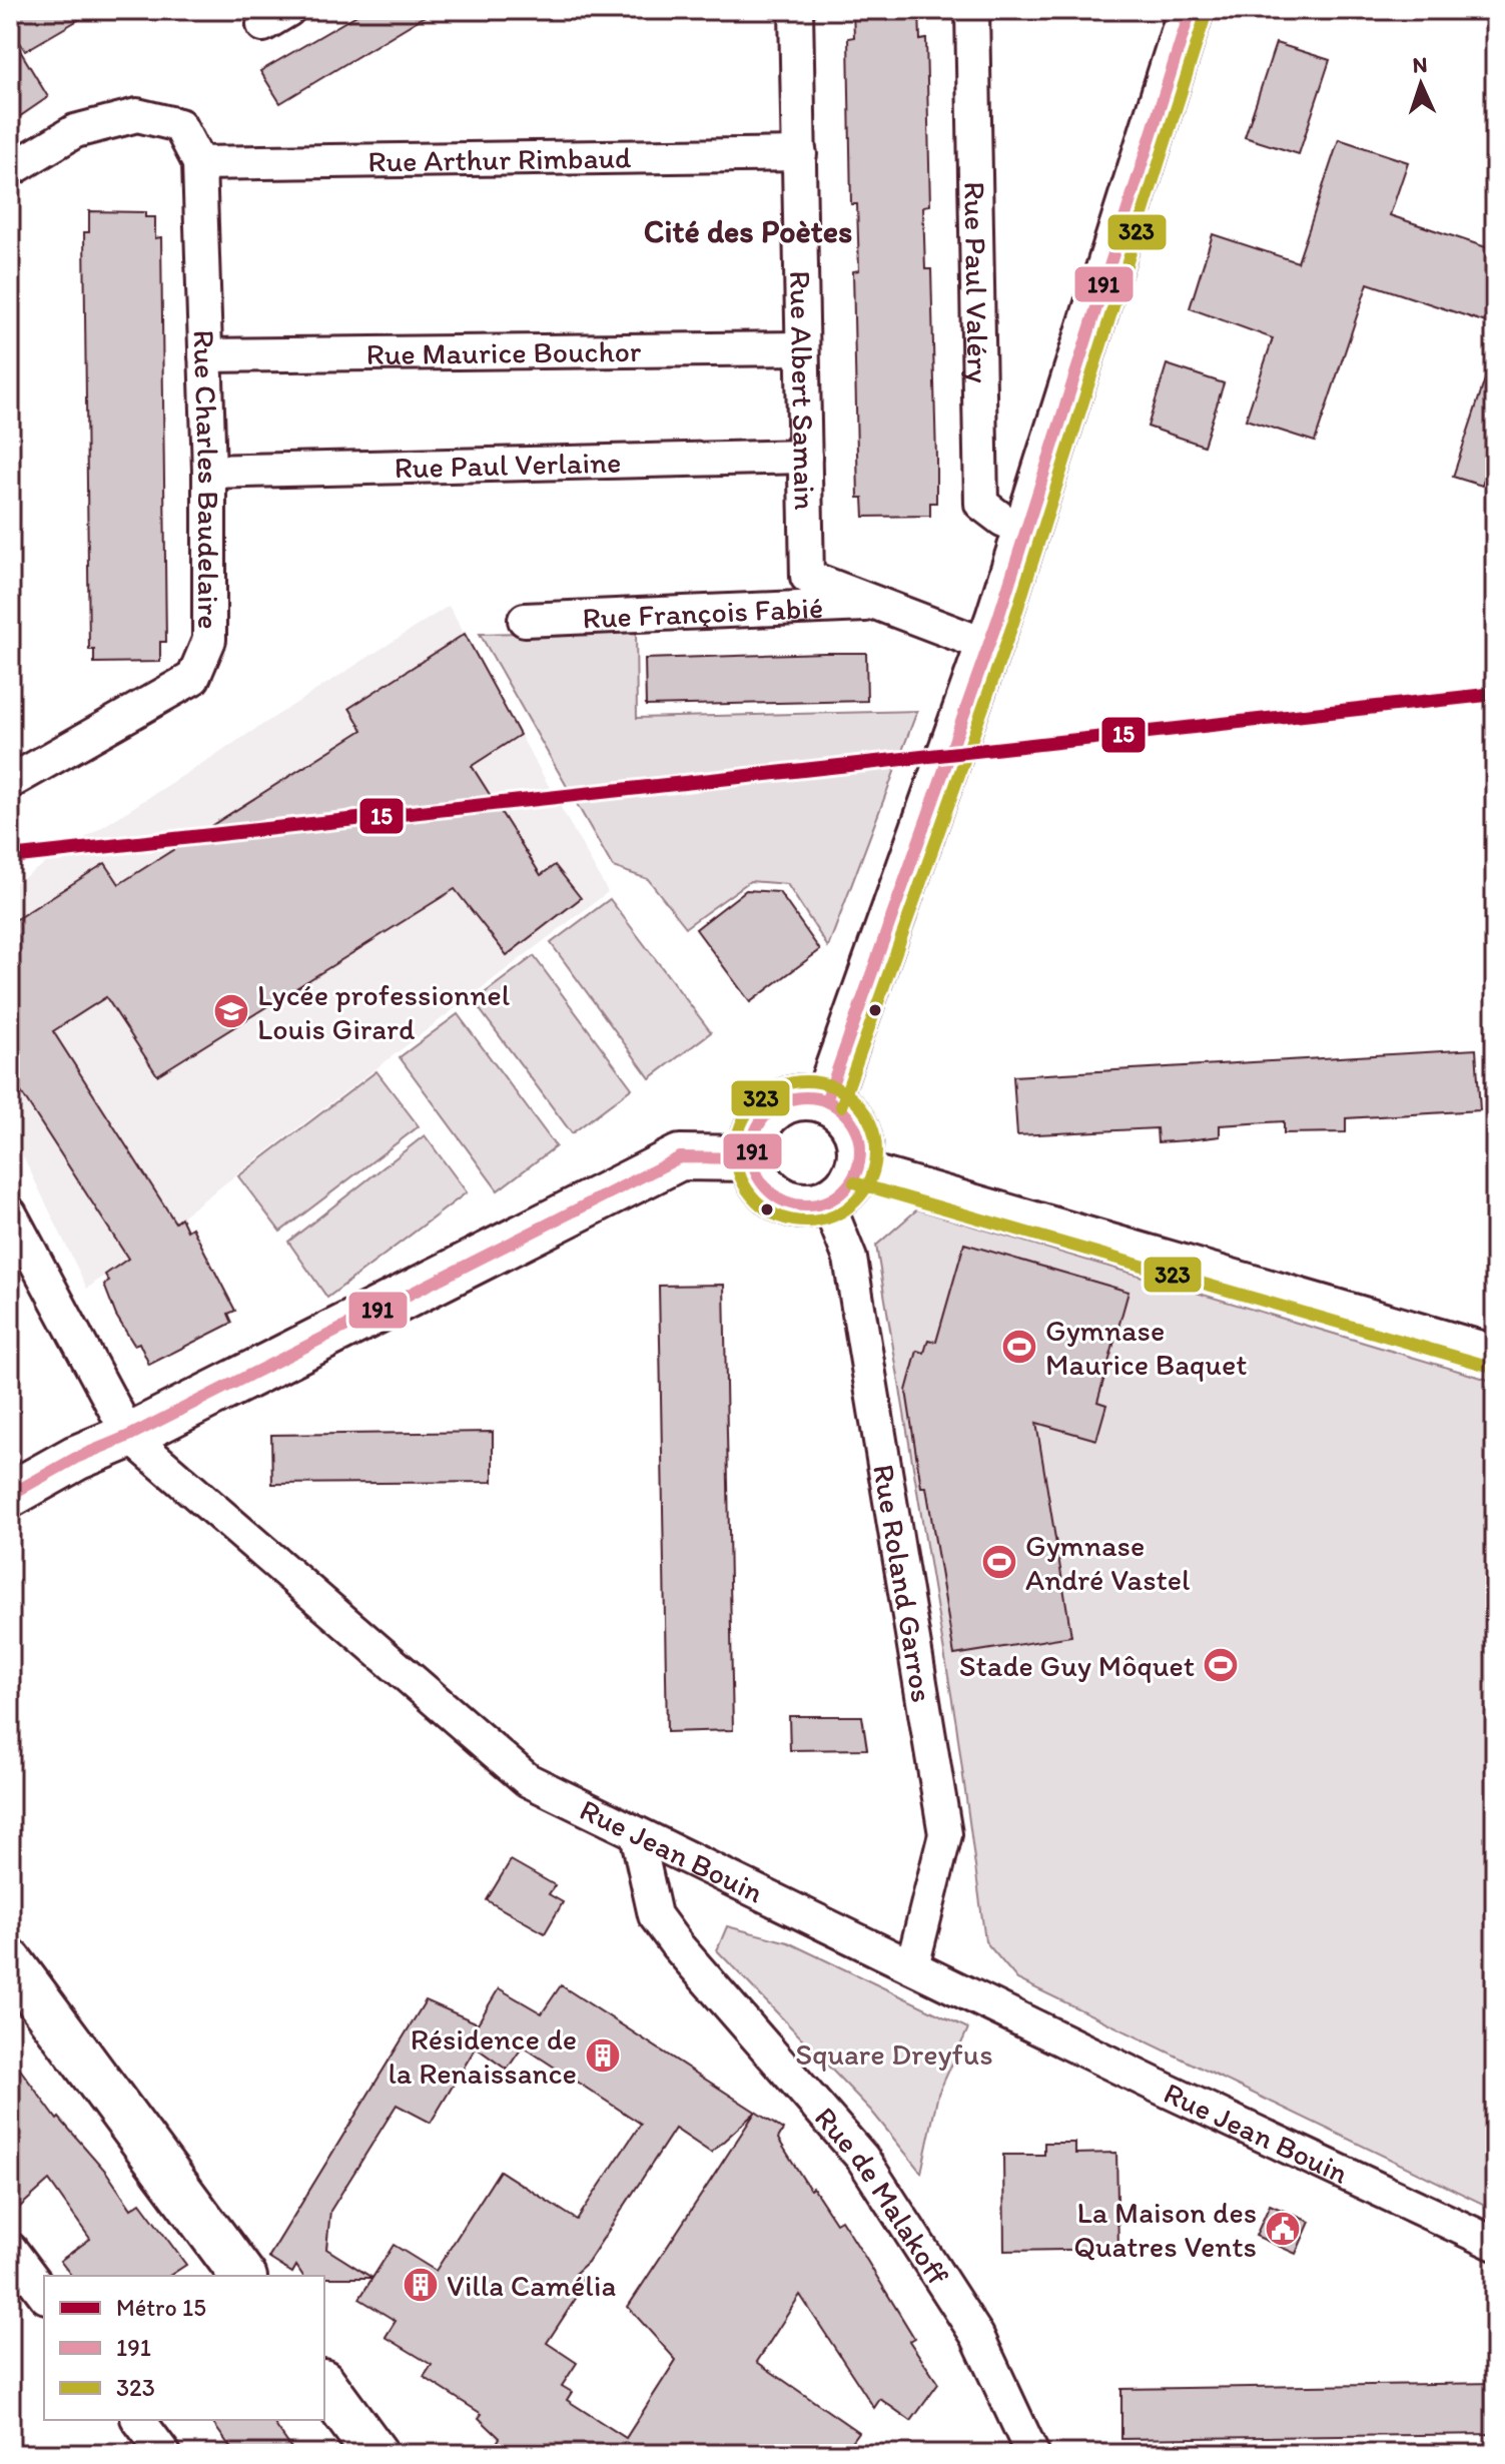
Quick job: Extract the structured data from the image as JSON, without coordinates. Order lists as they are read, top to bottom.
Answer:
{
  "streets": {
    "street": [
      "Rue Arthur Rimbaud",
      "Rue Paul Valéry",
      "Rue Maurice Bouchor",
      "Rue Albert Samain",
      "Rue Paul Verlaine",
      "Rue Charles Baudelaire",
      "Rue François Fabié",
      "Rue Roland Garros",
      "Rue Jean Bouin",
      "Rue de Malakoff"
    ]
  },
  "crossings": [
    ["Rue Arthur Rimbaud", "Rue Albert Samain"],
    ["Rue Arthur Rimbaud", "Rue Charles Baudelaire"],
    ["Rue Maurice Bouchor", "Rue Albert Samain"],
    ["Rue Maurice Bouchor", "Rue Charles Baudelaire"],
    ["Rue Albert Samain", "Rue Paul Verlaine"],
    ["Rue Albert Samain", "Rue François Fabié"],
    ["Rue Paul Verlaine", "Rue Charles Baudelaire"],
    ["Rue Roland Garros", "Rue Jean Bouin"],
    ["Rue Jean Bouin", "Rue de Malakoff"]
  ],
  "districts": ["Cité des Poètes"],
  "parks": ["Square Dreyfus"],
  "places": {
    "school or university": ["Lycée professionnel Louis Girard"],
    "sports": ["Gymnase Maurice Baquet", "Gymnase André Vastel", "Stade Guy Môquet"],
    "building": ["Résidence de la Renaissance", "Villa Camélia"],
    "public building": ["La Maison des Quatres Vents"]
  },
  "lines": ["transit line 191", "transit line 323", "metro line 15"],
  "legend": ["Métro 15", "191", "323"],
  "north": "top"
}
